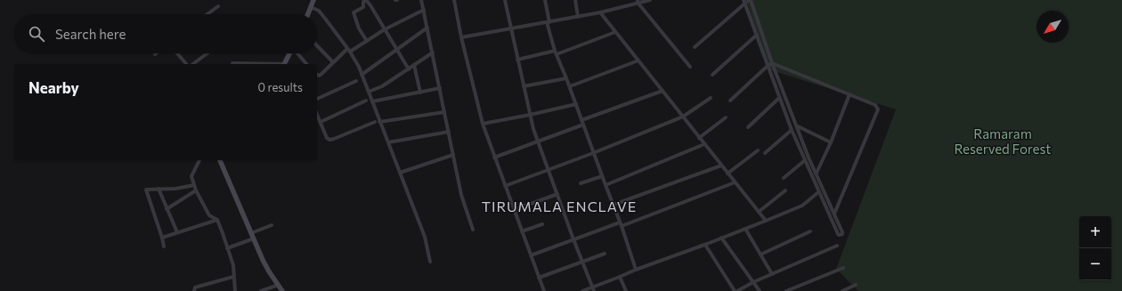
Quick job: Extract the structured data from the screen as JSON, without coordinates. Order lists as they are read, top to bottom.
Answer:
{
  "districts": ["TIRUMALA ENCLAVE"],
  "parks": ["Ramaram Reserved Forest"],
  "north": "bottom left",
  "page": {
    "search": "Search here",
    "heading": ["Nearby", "0 results"],
    "map_buttons": ["+", "−"]
  }
}
